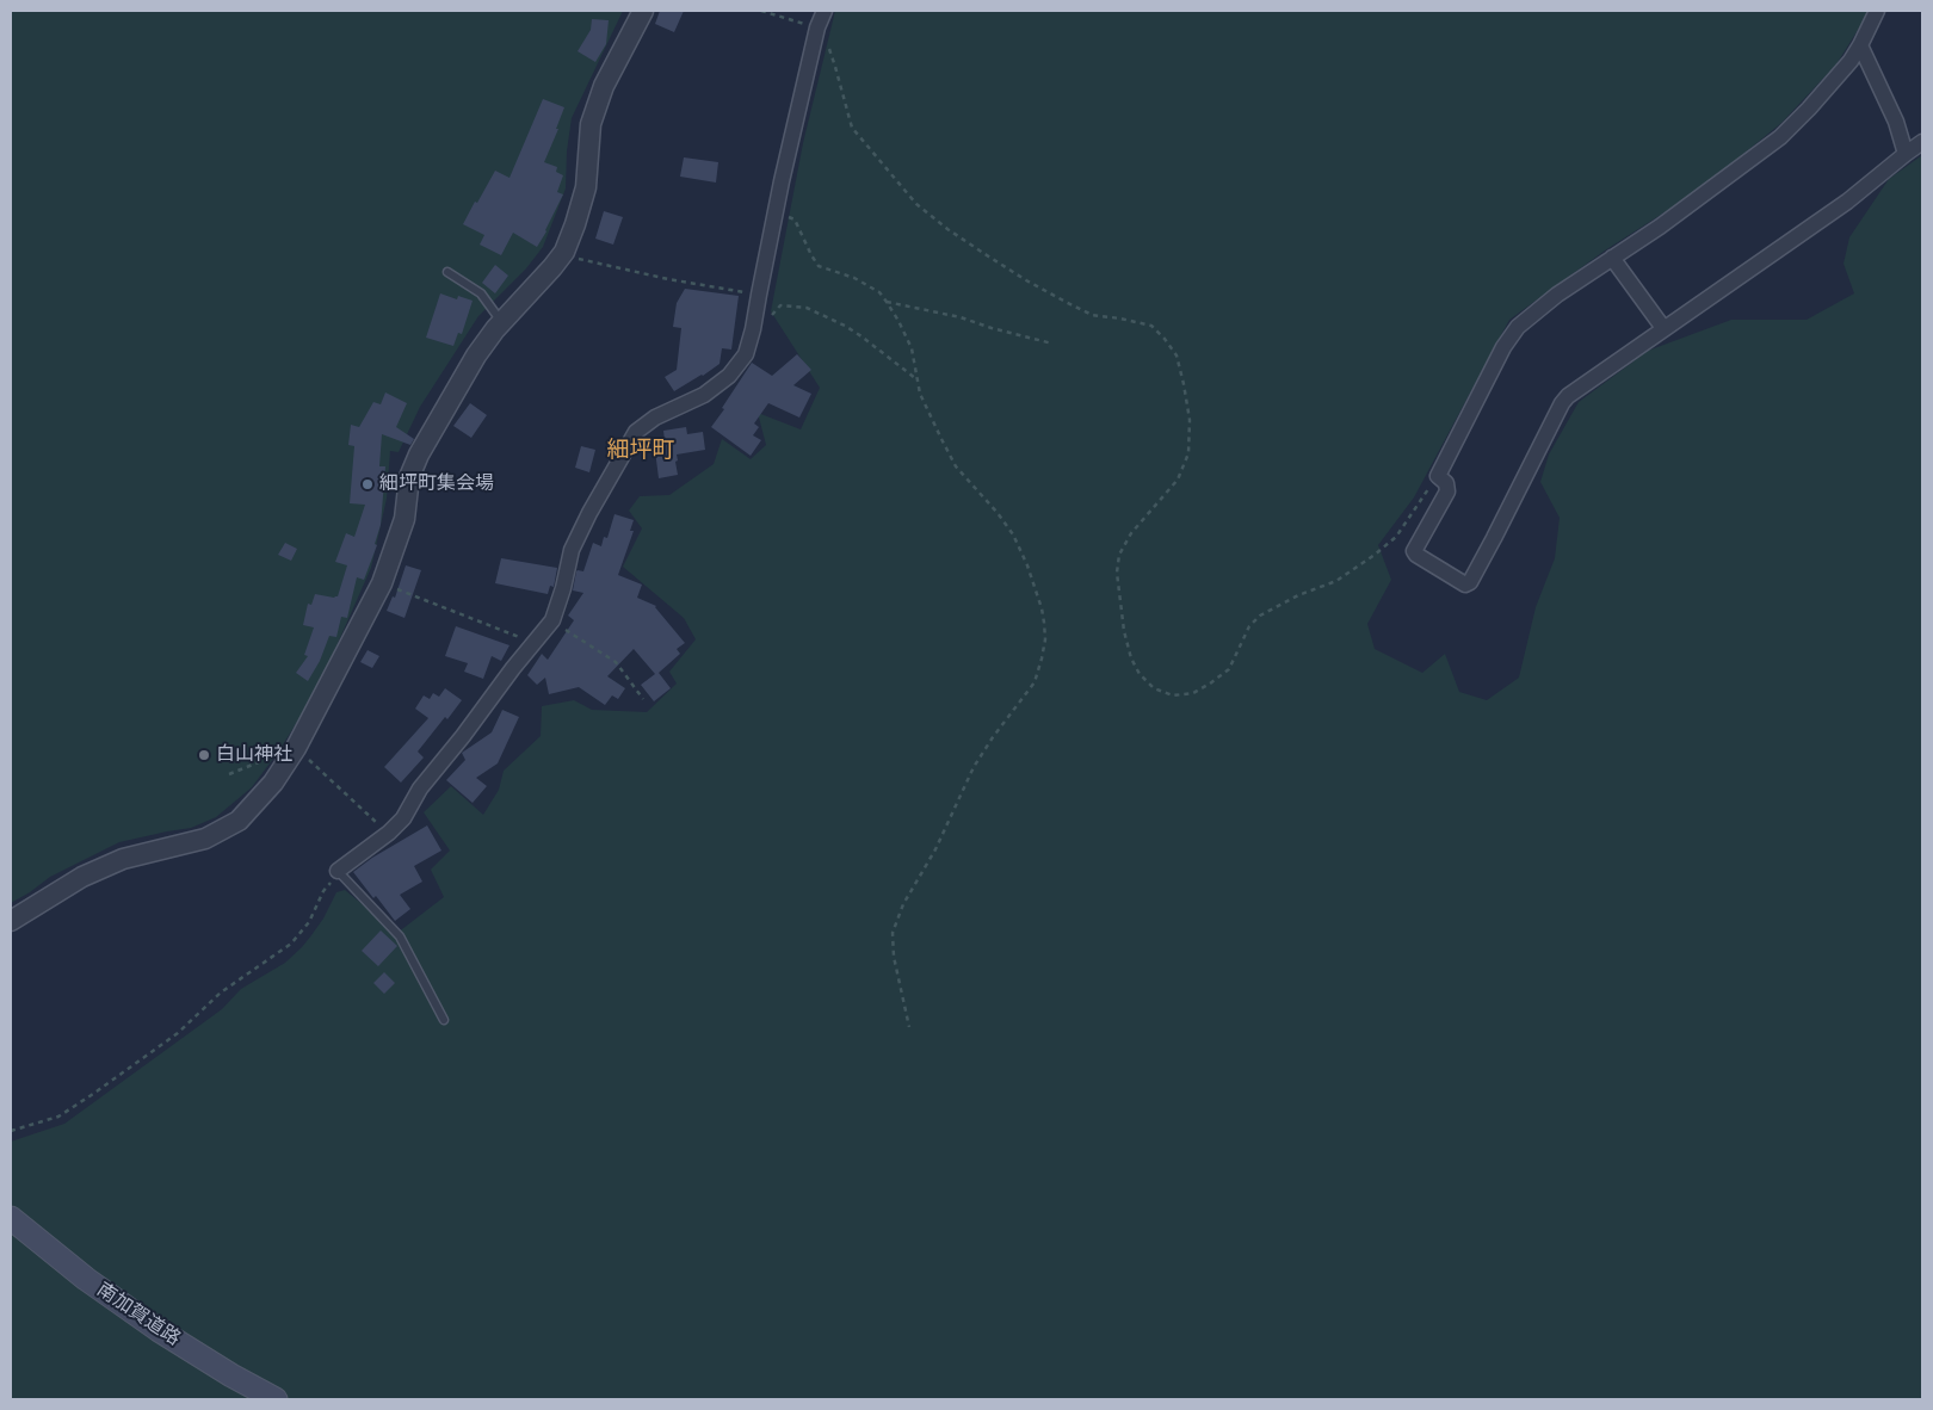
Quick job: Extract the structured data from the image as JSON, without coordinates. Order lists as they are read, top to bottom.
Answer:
{
  "streets": {
    "main road": ["南加賀道路"]
  },
  "districts": ["細坪町"],
  "places": ["細坪町集会場", "白山神社"]
}
